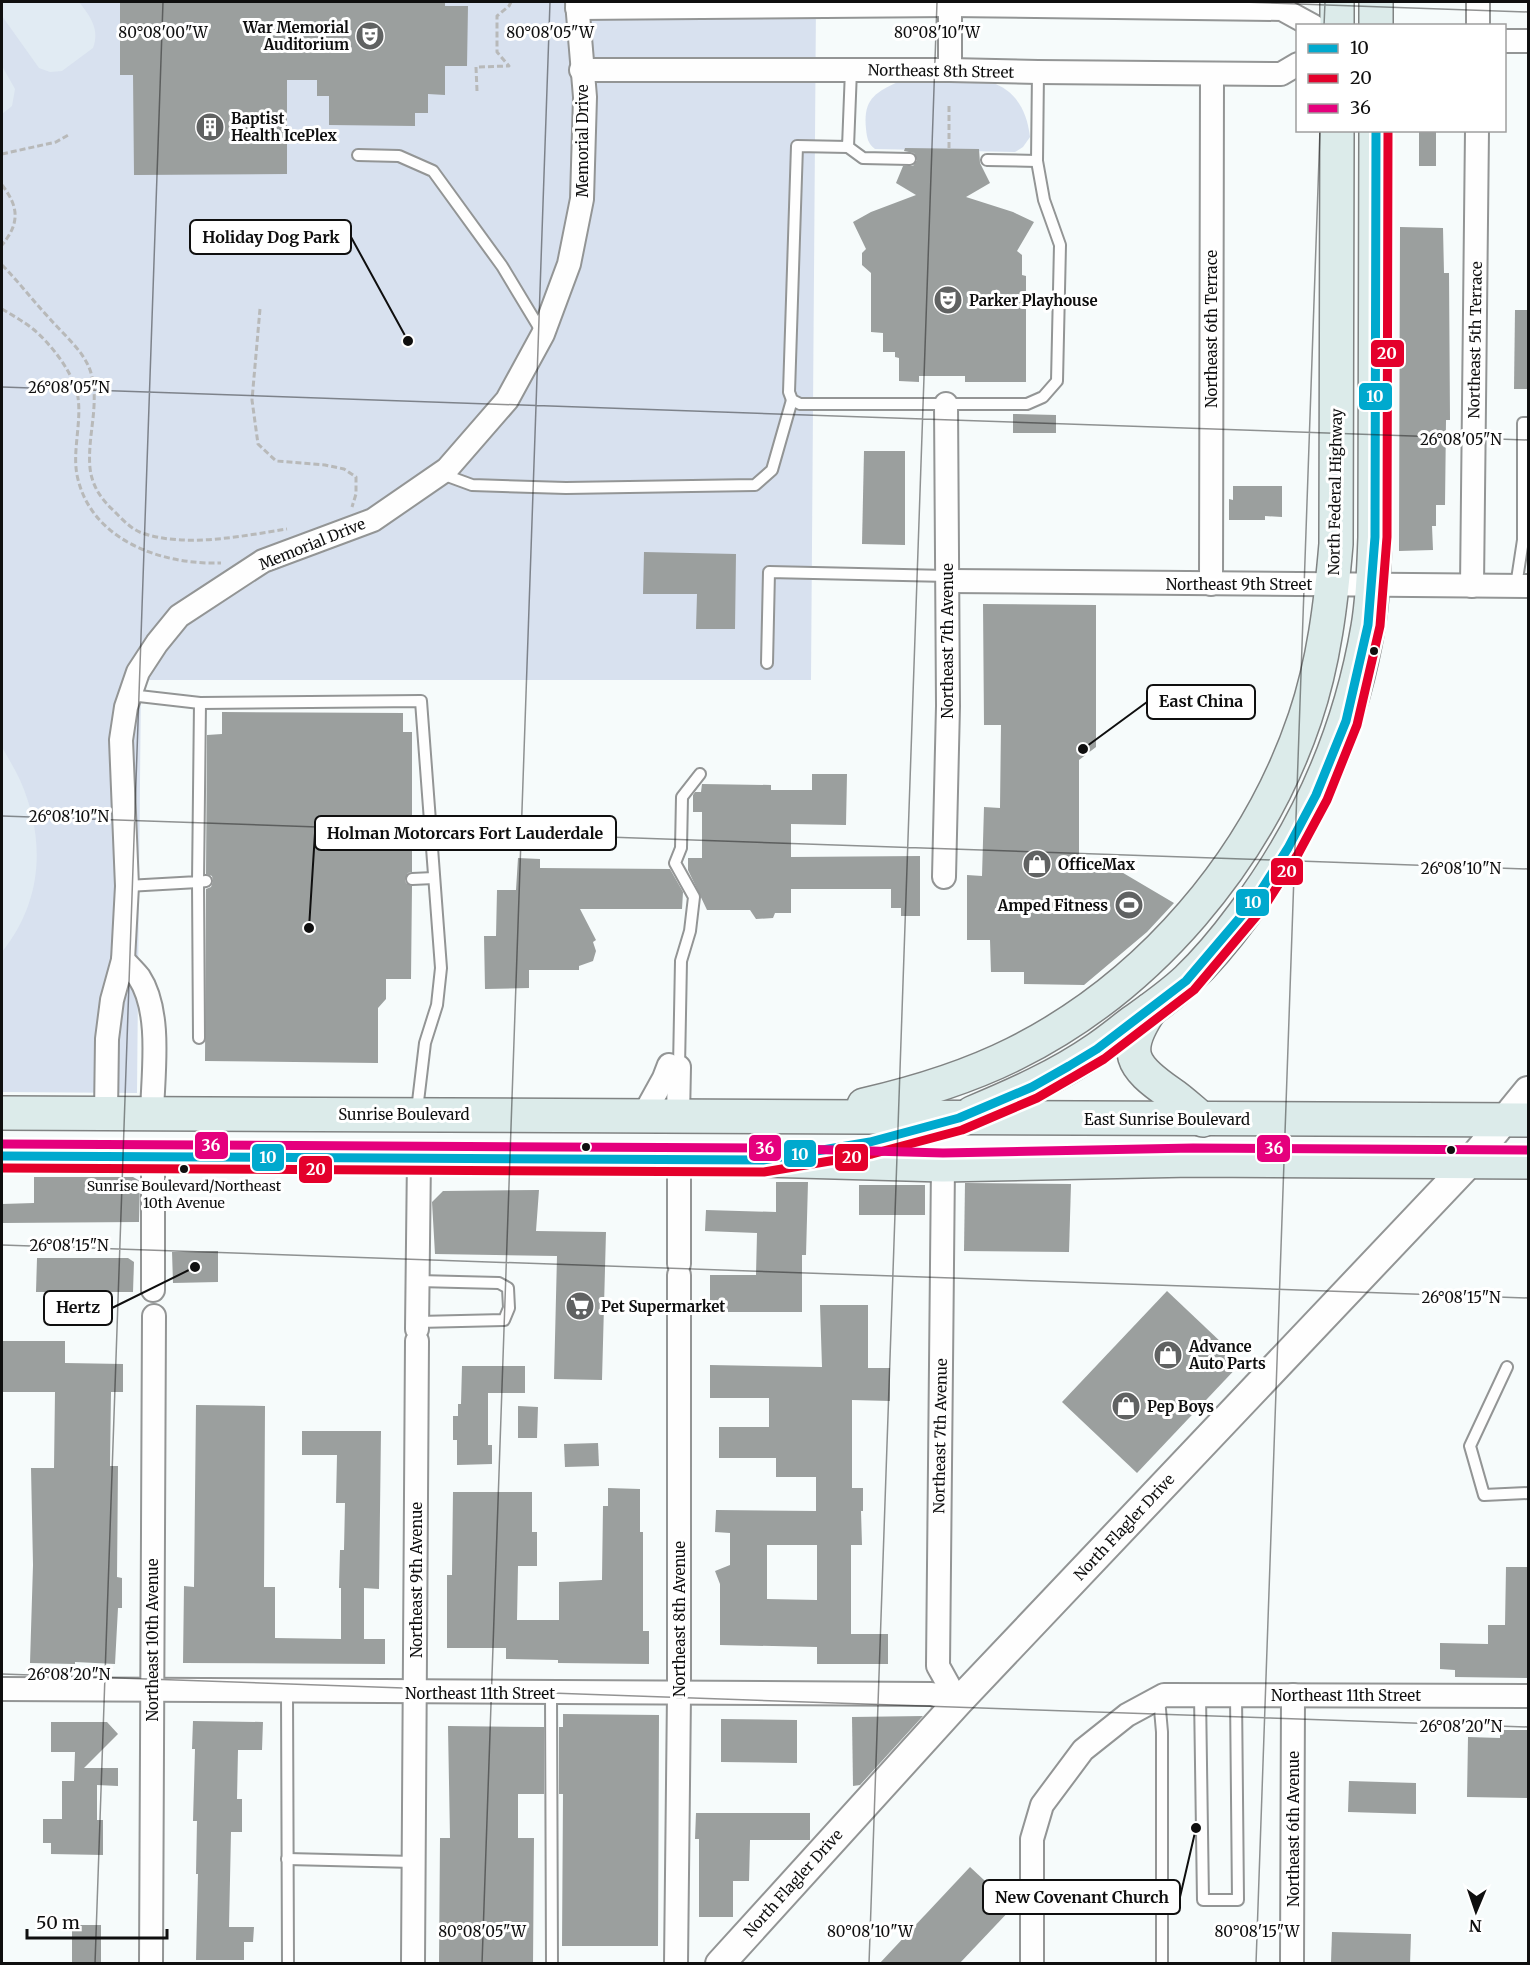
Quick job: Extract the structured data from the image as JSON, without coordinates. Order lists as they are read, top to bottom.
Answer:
{
  "streets": {
    "main road": ["North Federal Highway", "Sunrise Boulevard", "East Sunrise Boulevard"],
    "street": [
      "Northeast 8th Street",
      "Memorial Drive",
      "Northeast 6th Terrace",
      "Northeast 5th Terrace",
      "Northeast 9th Street",
      "Northeast 7th Avenue",
      "North Flagler Drive",
      "Northeast 9th Avenue",
      "Northeast 8th Avenue",
      "Northeast 10th Avenue",
      "Northeast 11th Street",
      "Northeast 6th Avenue"
    ]
  },
  "crossings": [
    ["Northeast 8th Street", "Memorial Drive"],
    ["Northeast 8th Street", "Northeast 6th Terrace"],
    ["Memorial Drive", "Sunrise Boulevard"],
    ["Northeast 6th Terrace", "Northeast 9th Street"],
    ["Northeast 5th Terrace", "Northeast 9th Street"],
    ["North Federal Highway", "Northeast 9th Street"],
    ["North Federal Highway", "Sunrise Boulevard"],
    ["North Federal Highway", "East Sunrise Boulevard"],
    ["Northeast 9th Street", "Northeast 7th Avenue"],
    ["Northeast 7th Avenue", "North Flagler Drive"],
    ["Northeast 7th Avenue", "Northeast 11th Street"],
    ["Sunrise Boulevard", "East Sunrise Boulevard"],
    ["East Sunrise Boulevard", "North Flagler Drive"],
    ["North Flagler Drive", "Northeast 11th Street"],
    ["Northeast 9th Avenue", "Northeast 11th Street"],
    ["Northeast 8th Avenue", "Northeast 11th Street"],
    ["Northeast 10th Avenue", "Northeast 11th Street"],
    ["Northeast 11th Street", "Northeast 6th Avenue"]
  ],
  "places": {
    "theatre": ["War Memorial Auditorium", "Parker Playhouse"],
    "building": ["Baptist Health IcePlex"],
    "other": [
      "Holiday Dog Park",
      "East China",
      "Holman Motorcars Fort Lauderdale",
      "Sunrise Boulevard/Northeast 10th Avenue",
      "Hertz",
      "New Covenant Church"
    ],
    "shop": ["OfficeMax", "Advance Auto Parts", "Pep Boys"],
    "sports": ["Amped Fitness"],
    "supermarket": ["Pet Supermarket"]
  },
  "lines": ["transit line 10", "transit line 20", "transit line 36"],
  "legend": ["10", "20", "36"],
  "scale_bar": "50 m",
  "north": "bottom",
  "coordinates": [
    "80°08'00\"W",
    "80°08'05\"W",
    "80°08'10\"W",
    "26°08'05\"N",
    "26°08'10\"N",
    "26°08'15\"N",
    "26°08'20\"N",
    "80°08'15\"W"
  ]
}
